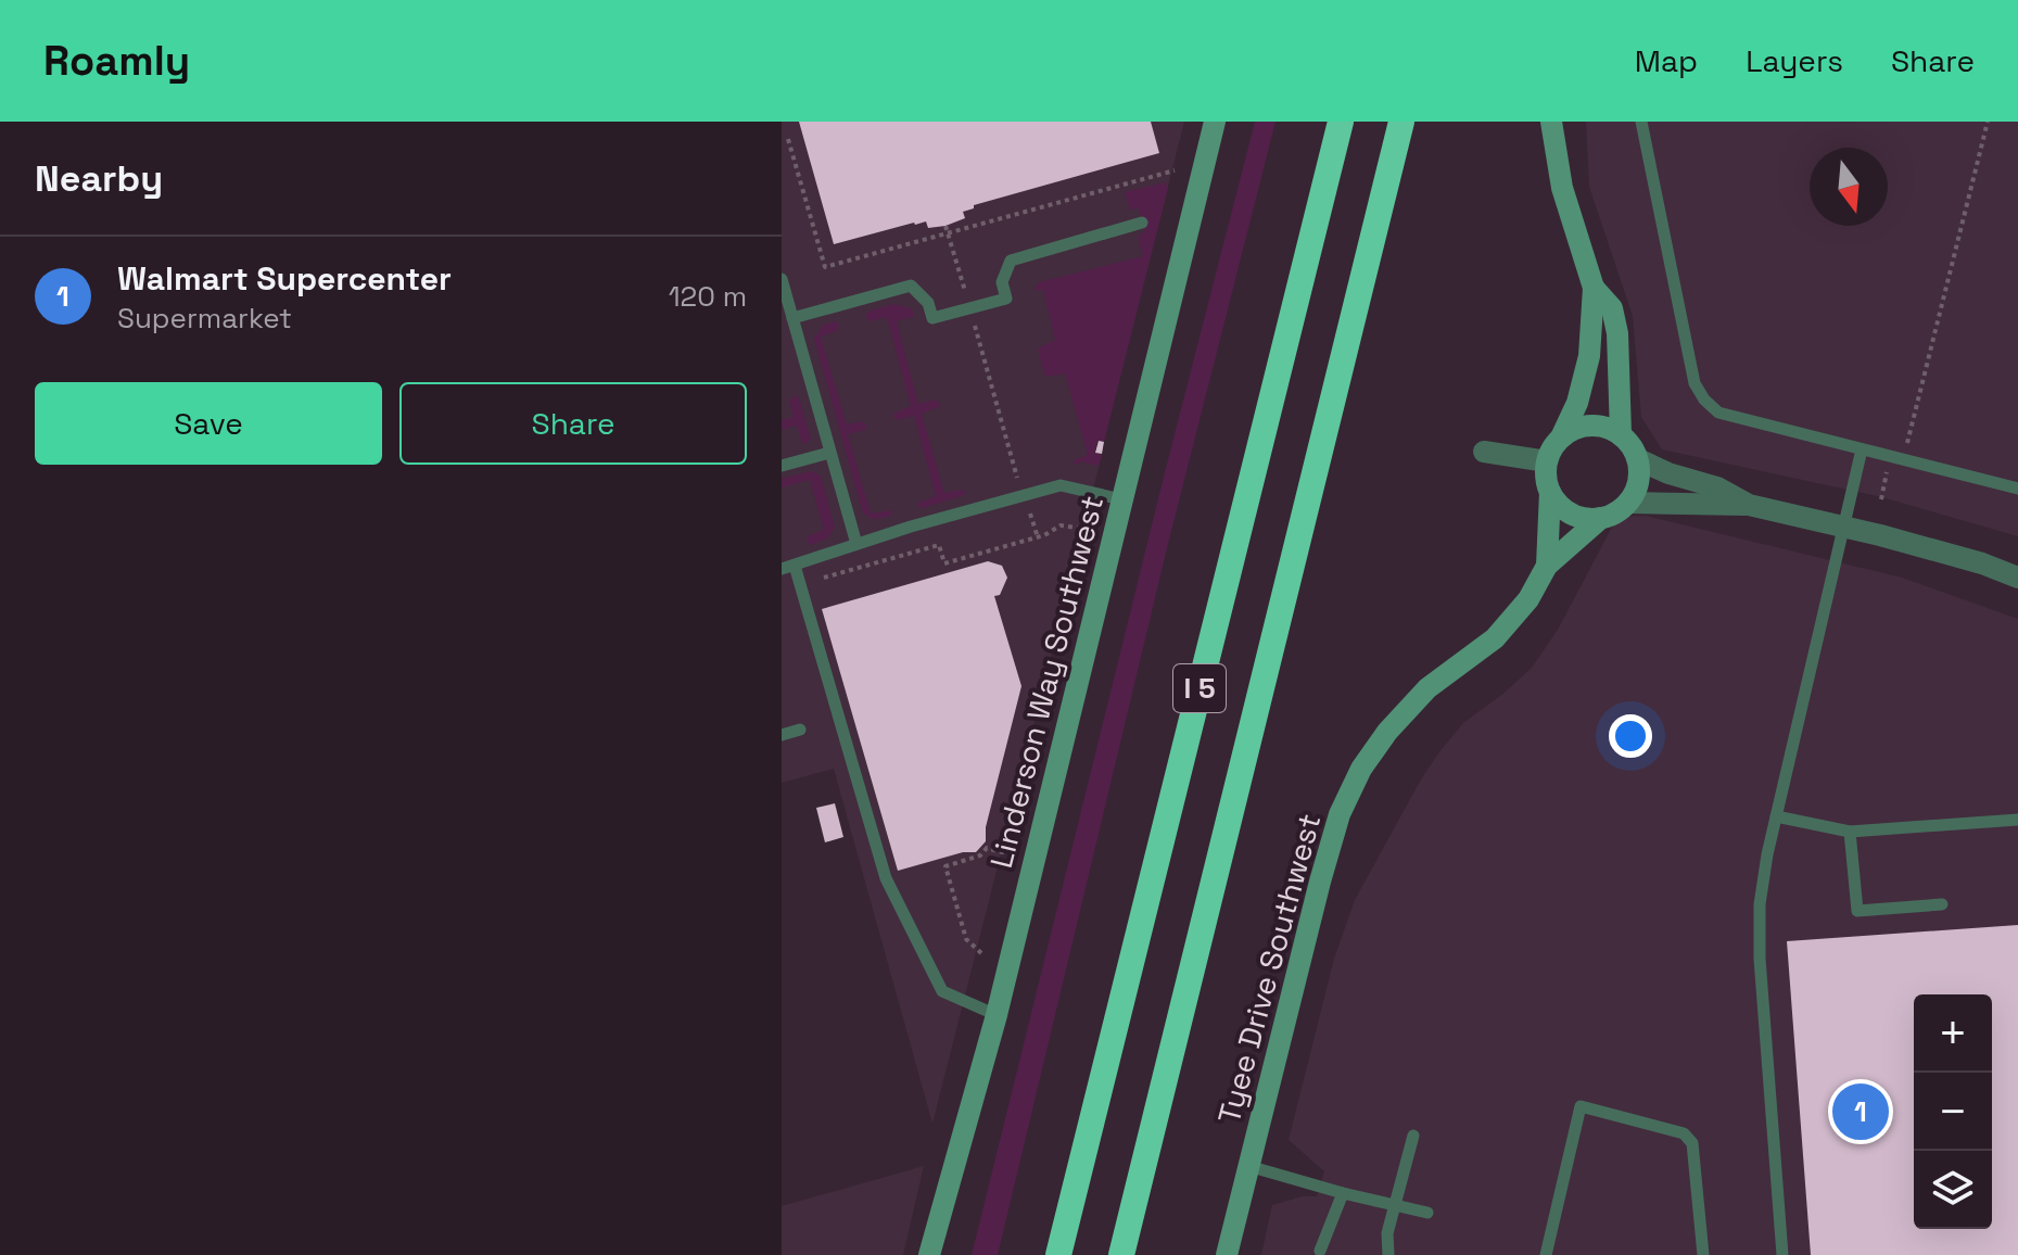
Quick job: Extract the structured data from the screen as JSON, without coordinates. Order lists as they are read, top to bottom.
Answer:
{
  "streets": {
    "highway": ["I 5"],
    "street": ["Linderson Way Southwest", "Tyee Drive Southwest"]
  },
  "north": "bottom",
  "page": {
    "header": "Roamly",
    "nav": ["Map", "Layers", "Share"],
    "heading": "Nearby",
    "list": [
      {
        "mark": "1",
        "name": "Walmart Supercenter",
        "note": "Supermarket",
        "value": "120 m"
      }
    ],
    "buttons": ["Save", "Share"],
    "map_buttons": ["+", "−"],
    "pins": "1"
  }
}
